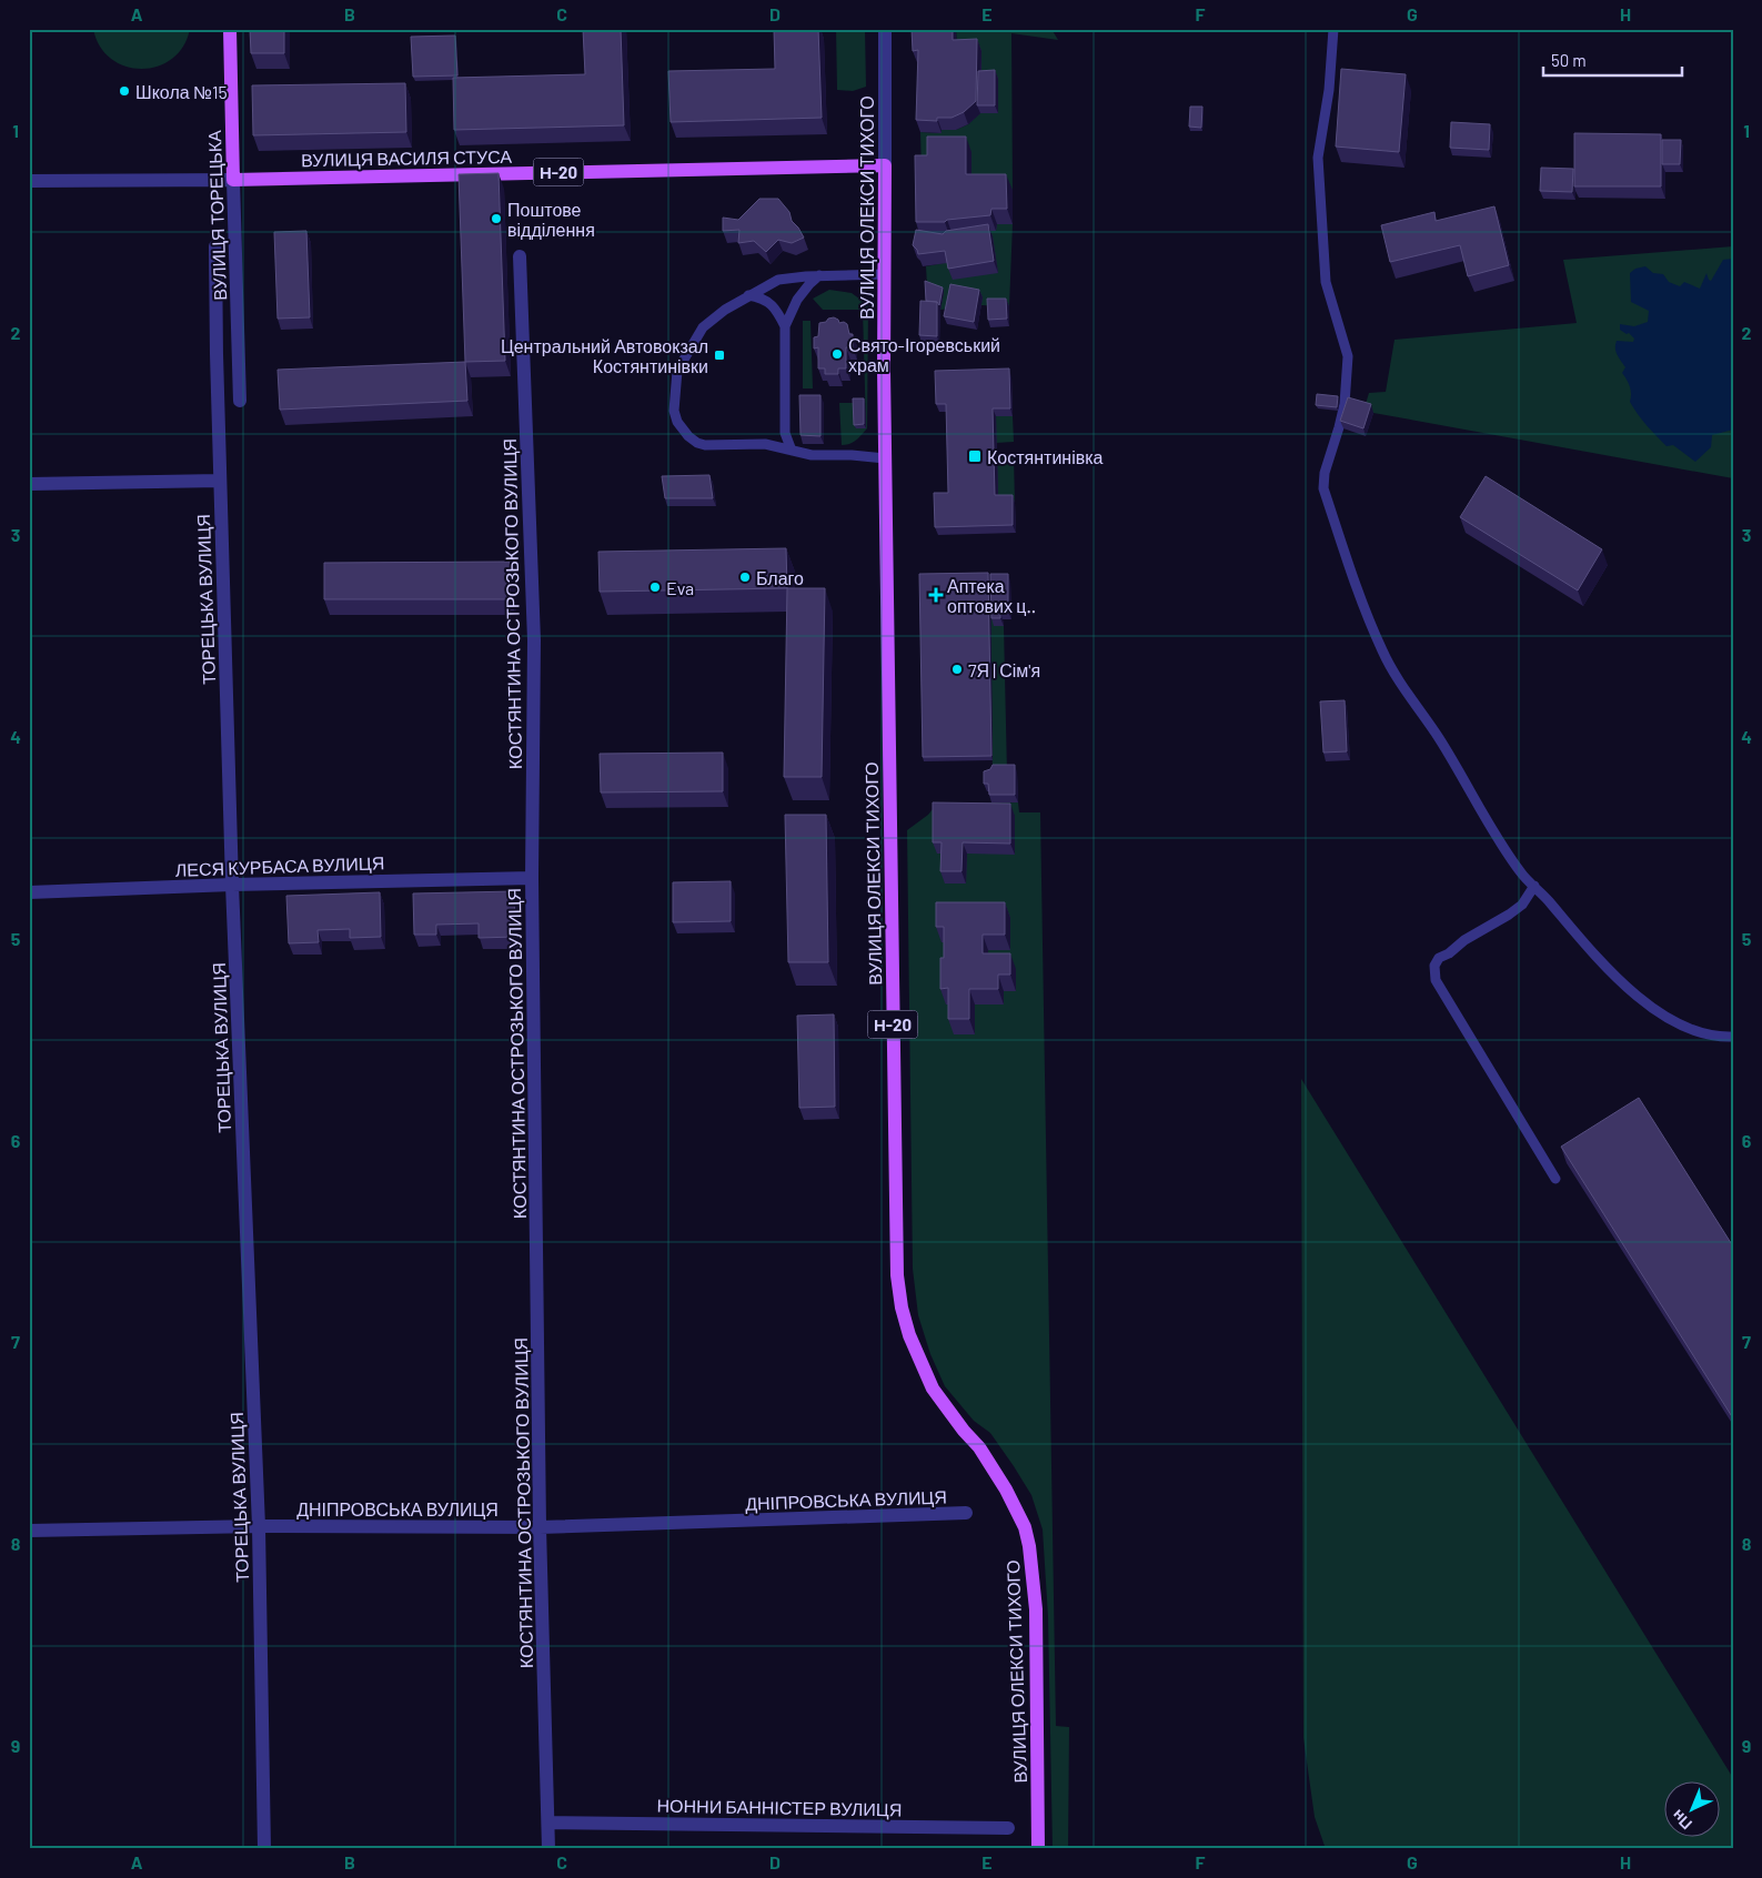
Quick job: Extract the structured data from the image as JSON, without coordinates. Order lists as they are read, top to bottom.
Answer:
{
  "streets": {
    "main road": [
      "ВУЛИЦЯ ВАСИЛЯ СТУСА",
      "Н-20",
      "ВУЛИЦЯ ОЛЕКСИ ТИХОГО",
      "ВУЛИЦЯ ТОРЕЦЬКА"
    ],
    "street": [
      "ТОРЕЦЬКА ВУЛИЦЯ",
      "КОСТЯНТИНА ОСТРОЗЬКОГО ВУЛИЦЯ",
      "ЛЕСЯ КУРБАСА ВУЛИЦЯ",
      "ДНІПРОВСЬКА ВУЛИЦЯ",
      "НОННИ БАННІСТЕР ВУЛИЦЯ"
    ]
  },
  "crossings": [
    ["ВУЛИЦЯ ВАСИЛЯ СТУСА", "ВУЛИЦЯ ОЛЕКСИ ТИХОГО"],
    ["ВУЛИЦЯ ВАСИЛЯ СТУСА", "ВУЛИЦЯ ТОРЕЦЬКА"],
    ["ТОРЕЦЬКА ВУЛИЦЯ", "ЛЕСЯ КУРБАСА ВУЛИЦЯ"],
    ["ТОРЕЦЬКА ВУЛИЦЯ", "ДНІПРОВСЬКА ВУЛИЦЯ"],
    ["КОСТЯНТИНА ОСТРОЗЬКОГО ВУЛИЦЯ", "ЛЕСЯ КУРБАСА ВУЛИЦЯ"],
    ["КОСТЯНТИНА ОСТРОЗЬКОГО ВУЛИЦЯ", "ДНІПРОВСЬКА ВУЛИЦЯ"],
    ["КОСТЯНТИНА ОСТРОЗЬКОГО ВУЛИЦЯ", "НОННИ БАННІСТЕР ВУЛИЦЯ"]
  ],
  "places": {
    "other": [
      "Школа №15",
      "Поштове відділення",
      "Свято-Ігоревський храм",
      "Благо",
      "Eva",
      "7Я | Сім'я"
    ],
    "transit": ["Центральний Автовокзал Костянтинівки", "Костянтинівка"],
    "health": ["Аптека оптових ц‥"]
  },
  "scale_bar": "50 m",
  "north": "bottom left",
  "grid": {
    "columns": [
      "A",
      "B",
      "C",
      "D",
      "E",
      "F",
      "G",
      "H"
    ],
    "rows": [
      "1",
      "2",
      "3",
      "4",
      "5",
      "6",
      "7",
      "8",
      "9"
    ]
  }
}
